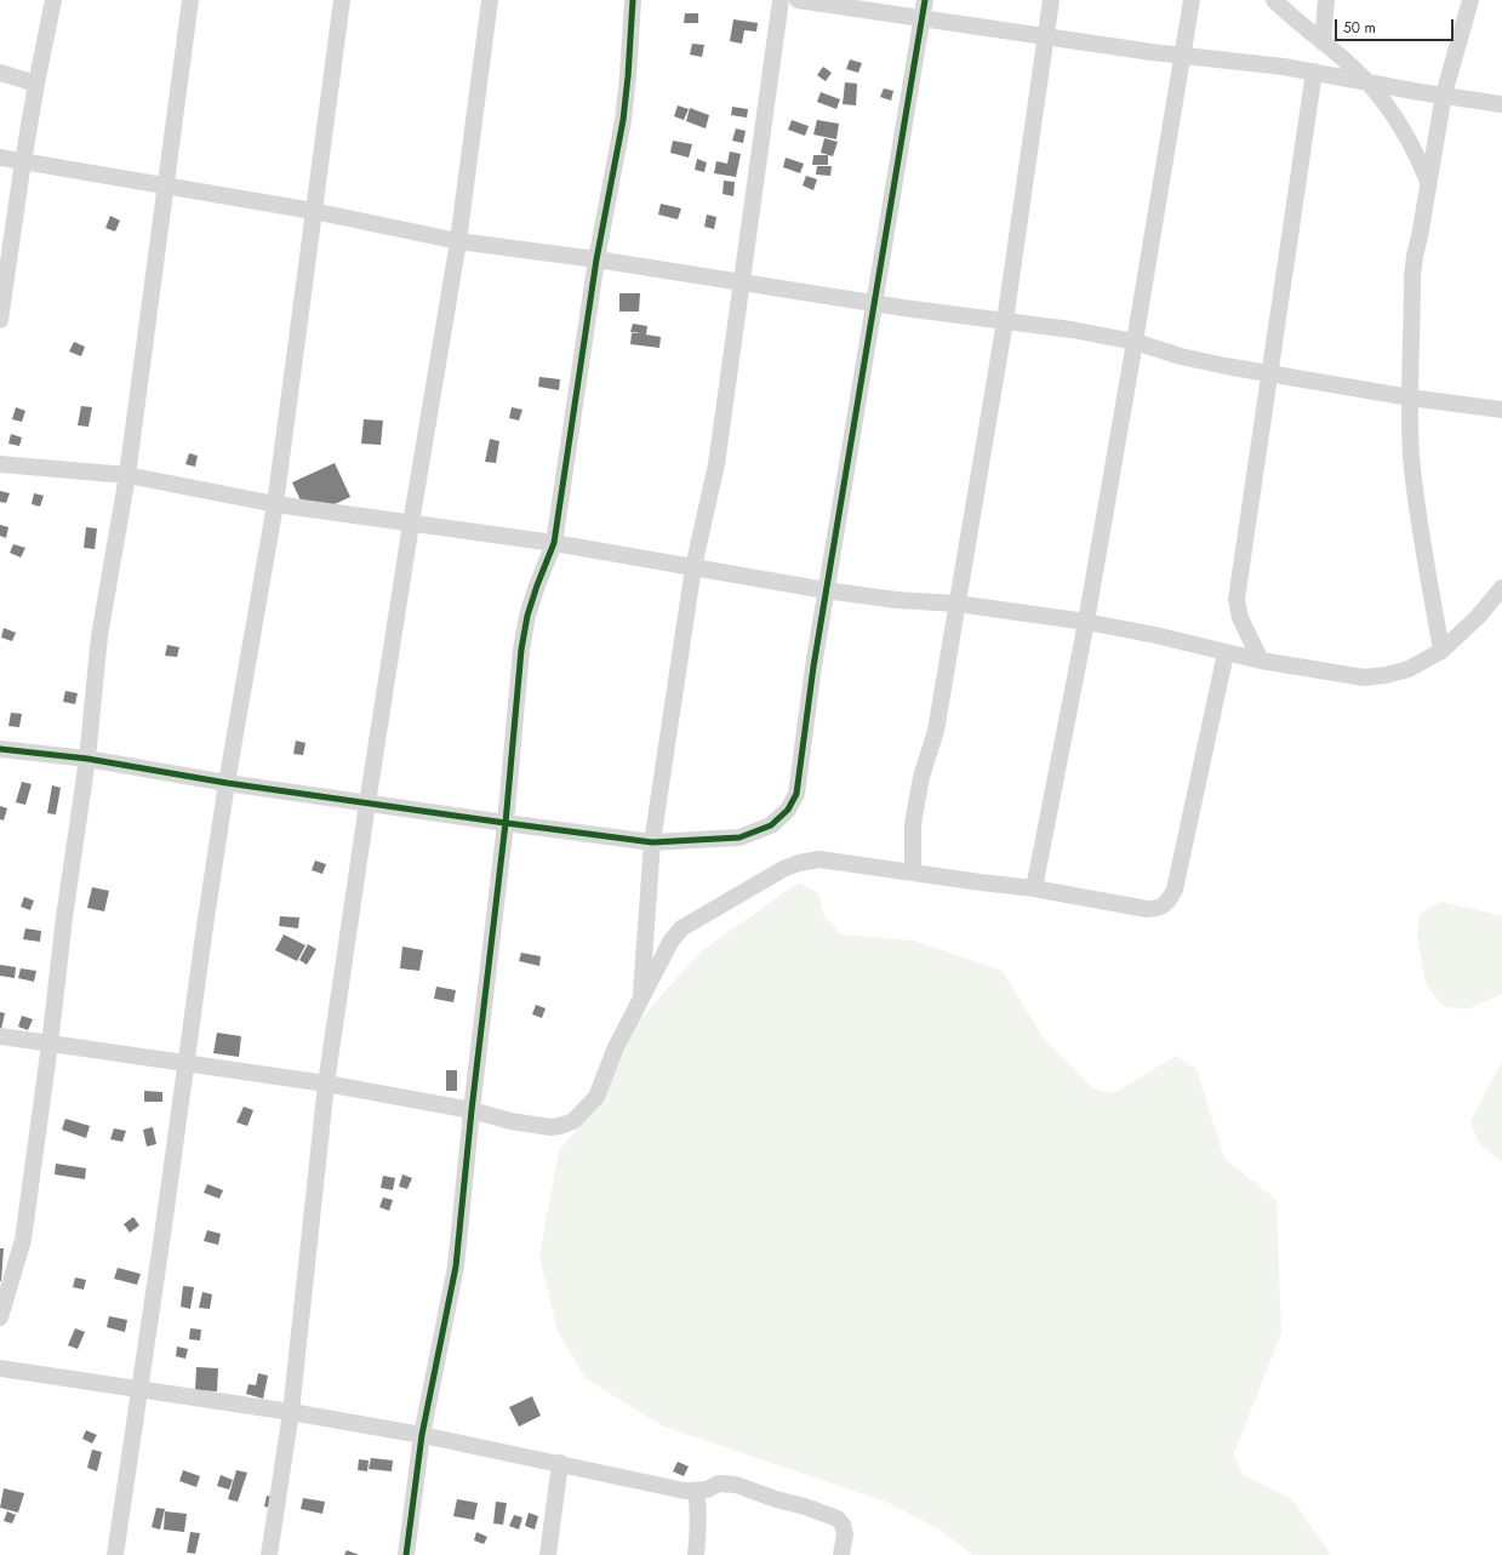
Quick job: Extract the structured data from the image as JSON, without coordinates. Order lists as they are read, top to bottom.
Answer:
{
  "scale_bar": "50 m"
}
